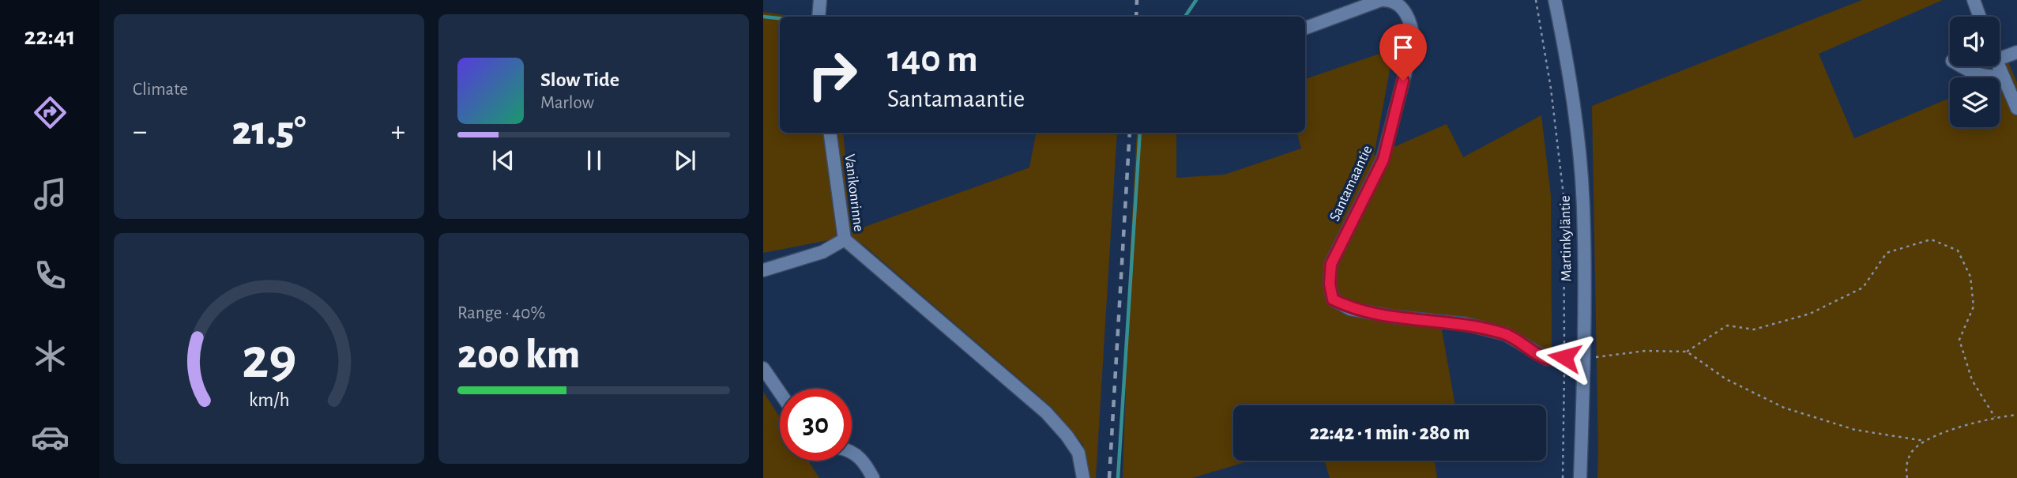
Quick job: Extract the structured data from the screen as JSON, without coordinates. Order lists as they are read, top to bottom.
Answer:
{
  "streets": {
    "street": ["Santamaantie", "Vanikonrinne", "Martinkyläntie"]
  },
  "crossings": [
    ["Santamaantie", "Martinkyläntie"]
  ],
  "page": {
    "tabs": "22:41",
    "tile": [
      "Climate",
      ["Range · 40%", "200 km"]
    ],
    "turn": ["140 m", "Santamaantie"],
    "song": ["Slow Tide", "Marlow"],
    "heat": ["−", "21.5°", "+"],
    "limit": "30",
    "trip": "22:42 · 1 min · 280 m",
    "gauge": ["29", "km/h"]
  }
}
